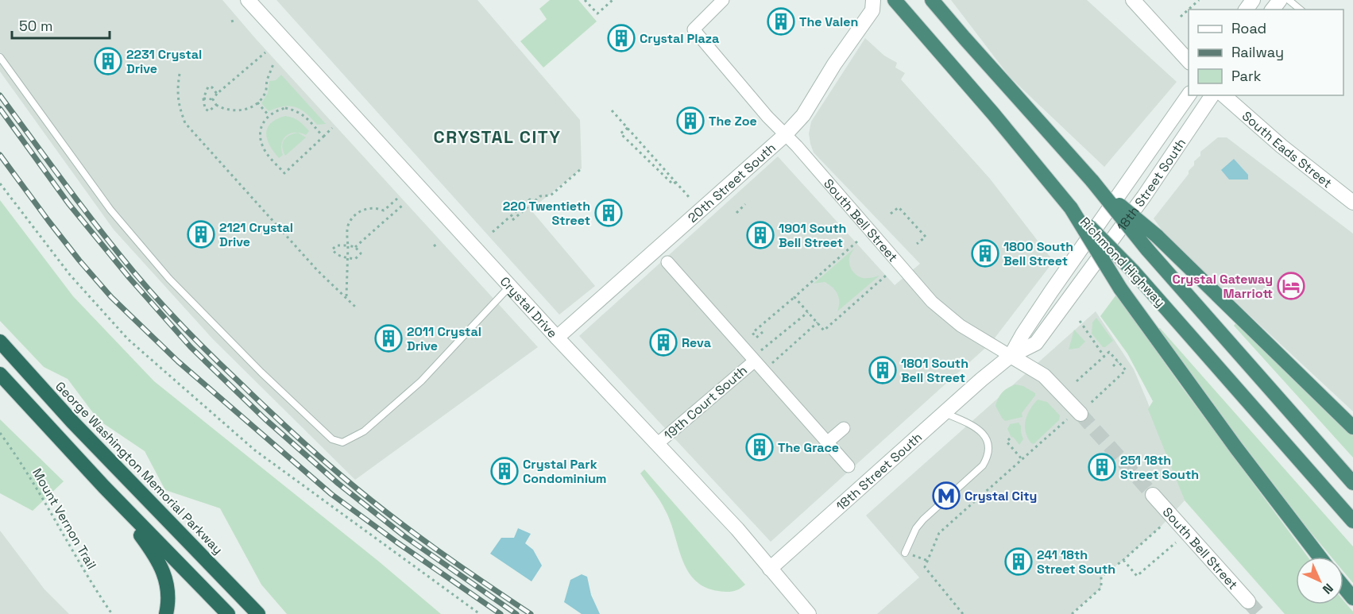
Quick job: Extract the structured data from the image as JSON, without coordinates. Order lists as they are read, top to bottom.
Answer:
{
  "streets": {
    "highway": ["Richmond Highway", "George Washington Memorial Parkway"],
    "street": [
      "South Eads Street",
      "20th Street South",
      "18th Street South",
      "South Bell Street",
      "Crystal Drive",
      "19th Court South"
    ],
    "path": ["Mount Vernon Trail"]
  },
  "crossings": [
    ["20th Street South", "South Bell Street"],
    ["20th Street South", "Crystal Drive"],
    ["18th Street South", "South Bell Street"],
    ["18th Street South", "Crystal Drive"],
    ["Crystal Drive", "19th Court South"]
  ],
  "districts": ["CRYSTAL CITY"],
  "places": {
    "building": [
      "The Valen",
      "Crystal Plaza",
      "2231 Crystal Drive",
      "The Zoe",
      "220 Twentieth Street",
      "2121 Crystal Drive",
      "1901 South Bell Street",
      "1800 South Bell Street",
      "2011 Crystal Drive",
      "Reva",
      "1801 South Bell Street",
      "The Grace",
      "251 18th Street South",
      "Crystal Park Condominium",
      "241 18th Street South"
    ],
    "hotel": ["Crystal Gateway Marriott"],
    "metro station": ["Crystal City"]
  },
  "legend": ["Road", "Railway", "Park"],
  "scale_bar": "50 m",
  "north": "bottom right"
}
